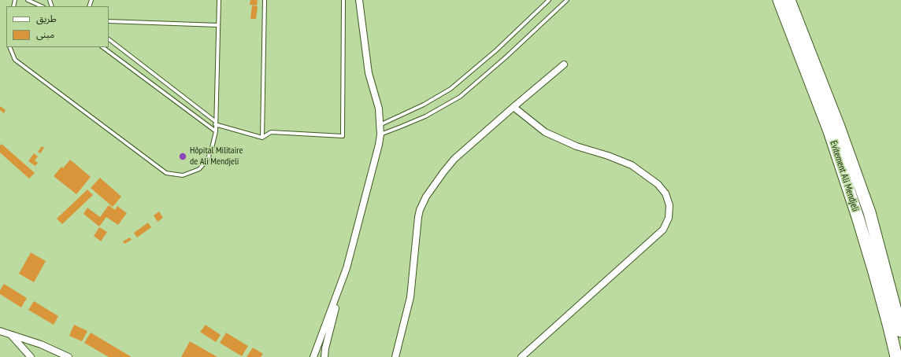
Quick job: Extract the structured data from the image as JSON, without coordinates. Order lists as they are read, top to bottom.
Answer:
{
  "streets": {
    "highway": ["Evitement Ali Mendjeli"]
  },
  "places": ["Hôpital Militaire de Ali Mendjeli"],
  "legend": ["طريق", "مبنى"]
}
